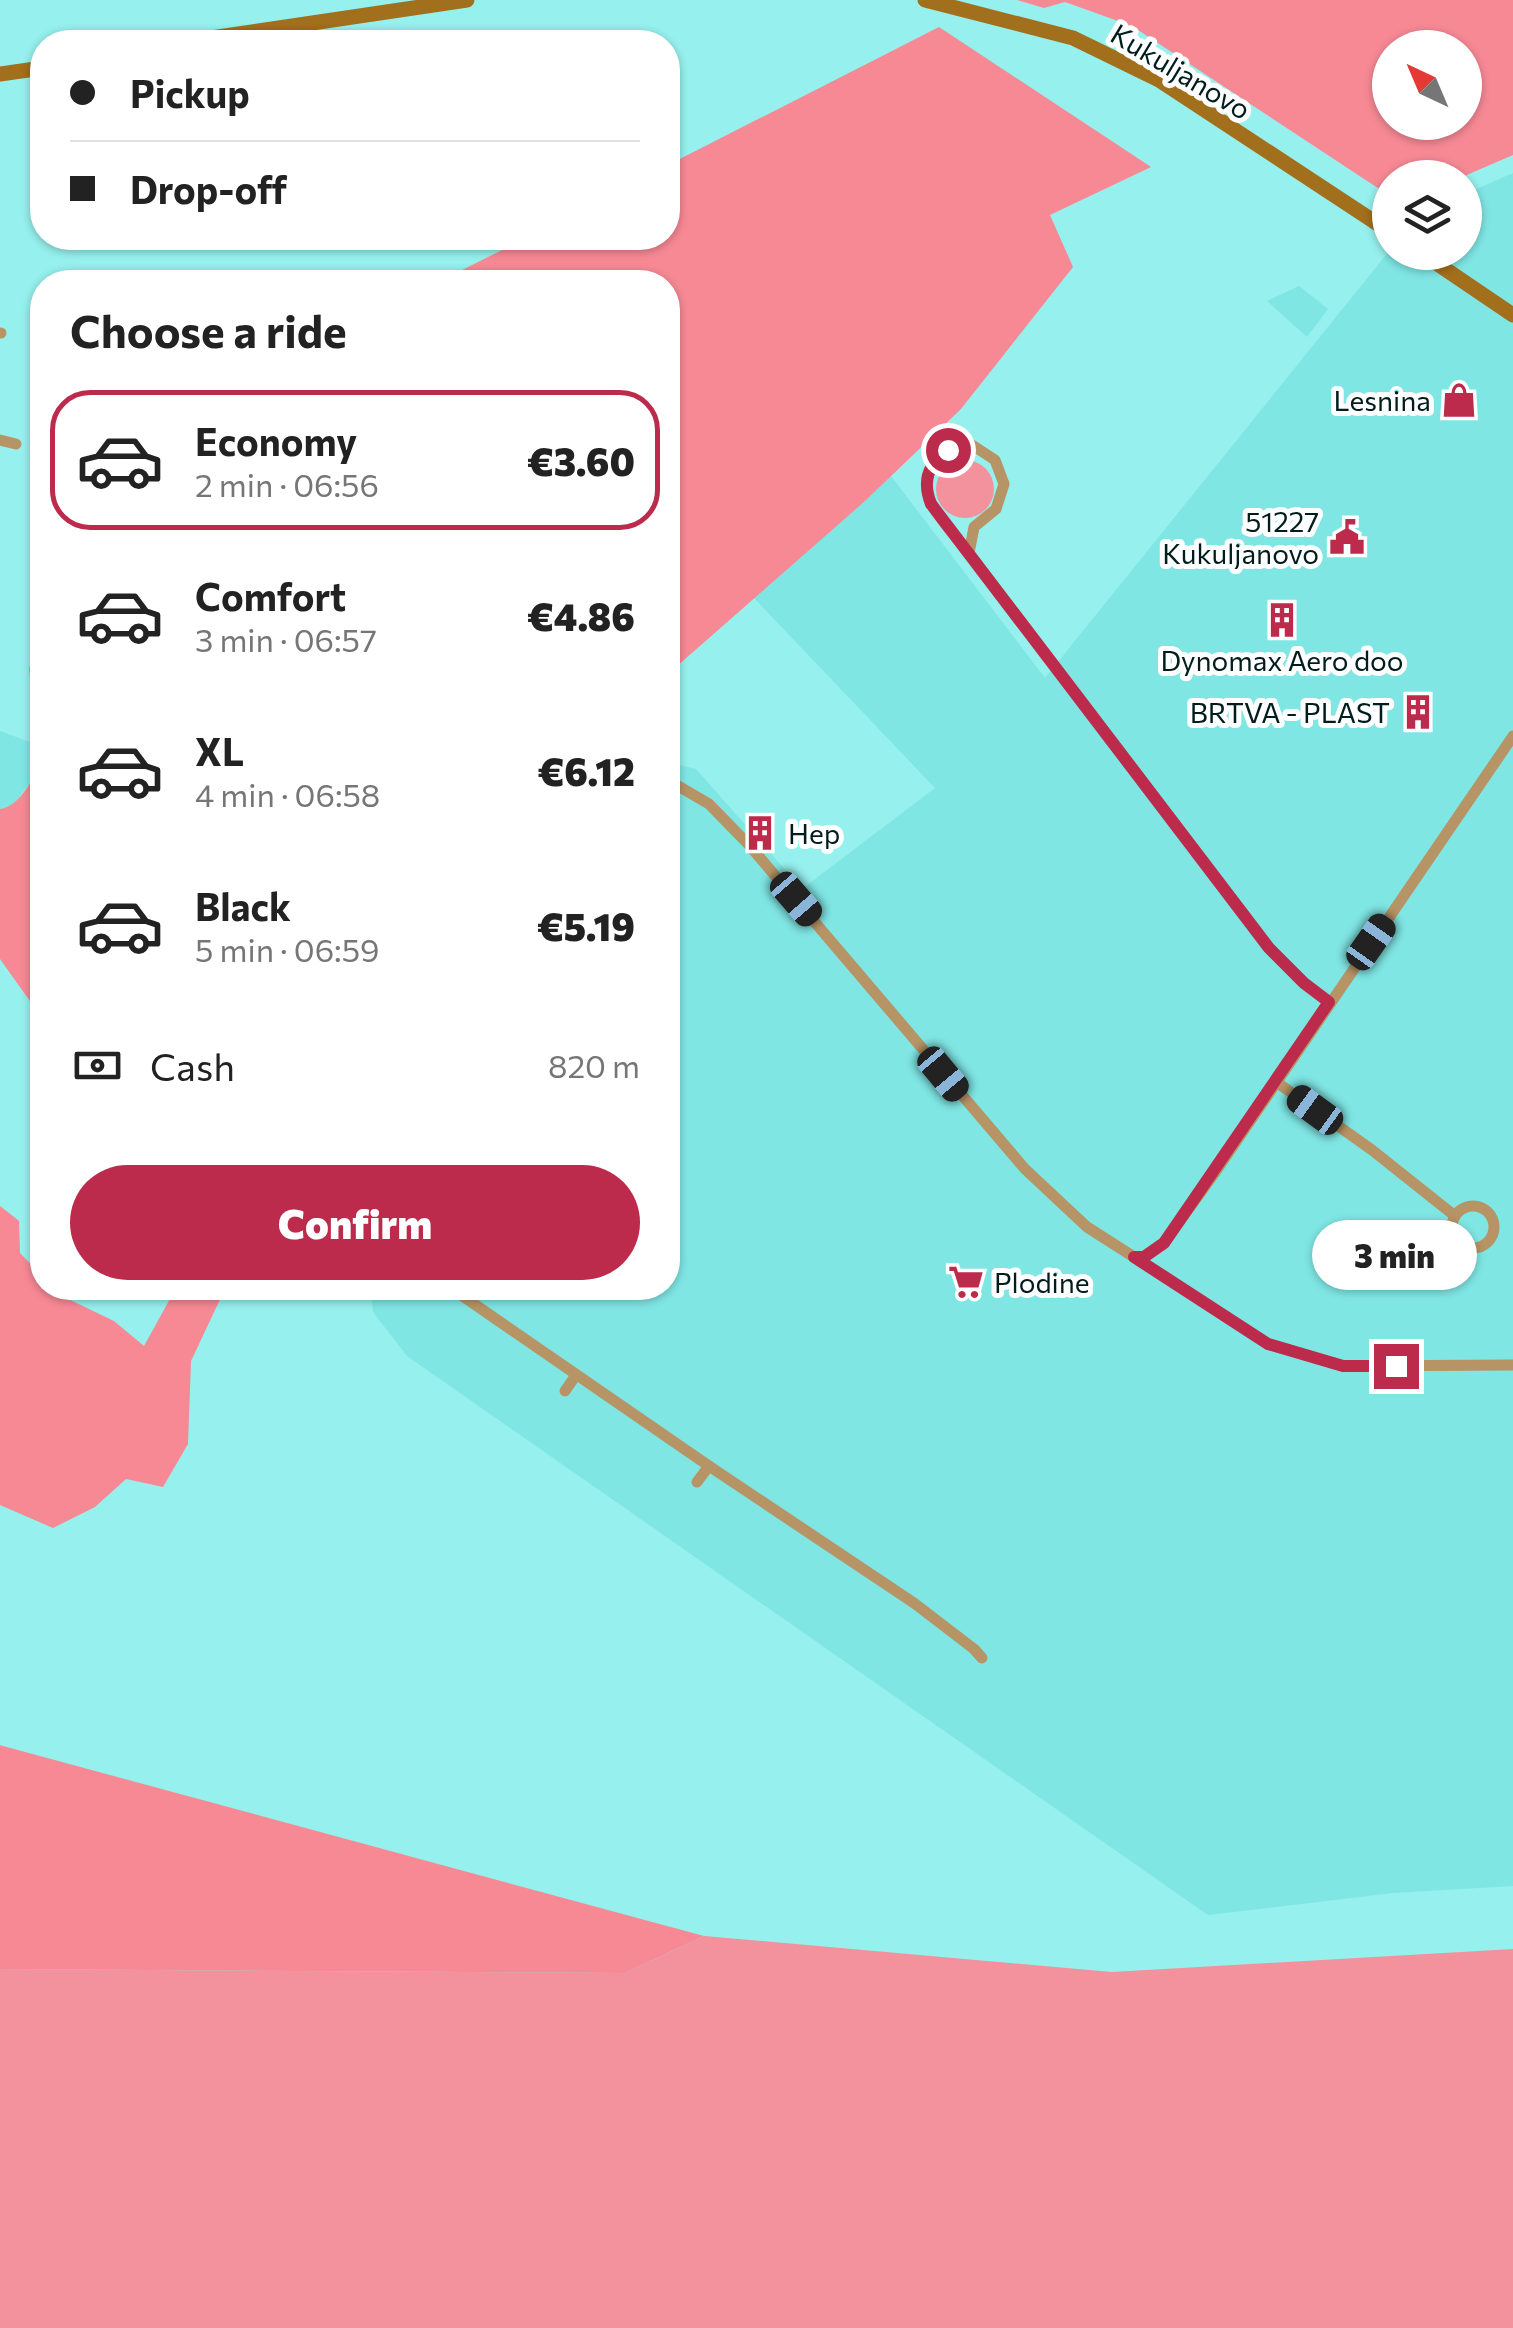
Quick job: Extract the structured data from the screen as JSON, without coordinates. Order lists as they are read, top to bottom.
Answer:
{
  "streets": {
    "main road": ["Kukuljanovo"]
  },
  "places": {
    "shop": ["Lesnina"],
    "public building": ["51227 Kukuljanovo"],
    "building": ["Dynomax Aero doo", "BRTVA - PLAST", "Hep"],
    "supermarket": ["Plodine"]
  },
  "north": "top left",
  "page": {
    "banner": ["Pickup", "Drop-off"],
    "heading": "Choose a ride",
    "list": [
      {
        "name": "Economy",
        "note": "2 min · 06:56",
        "value": "€3.60"
      },
      {
        "name": "Comfort",
        "note": "3 min · 06:57",
        "value": "€4.86"
      },
      {
        "name": "XL",
        "note": "4 min · 06:58",
        "value": "€6.12"
      },
      {
        "name": "Black",
        "note": "5 min · 06:59",
        "value": "€5.19"
      }
    ],
    "pay": ["Cash", "820 m"],
    "buttons": "Confirm",
    "bubble": "3 min"
  }
}
